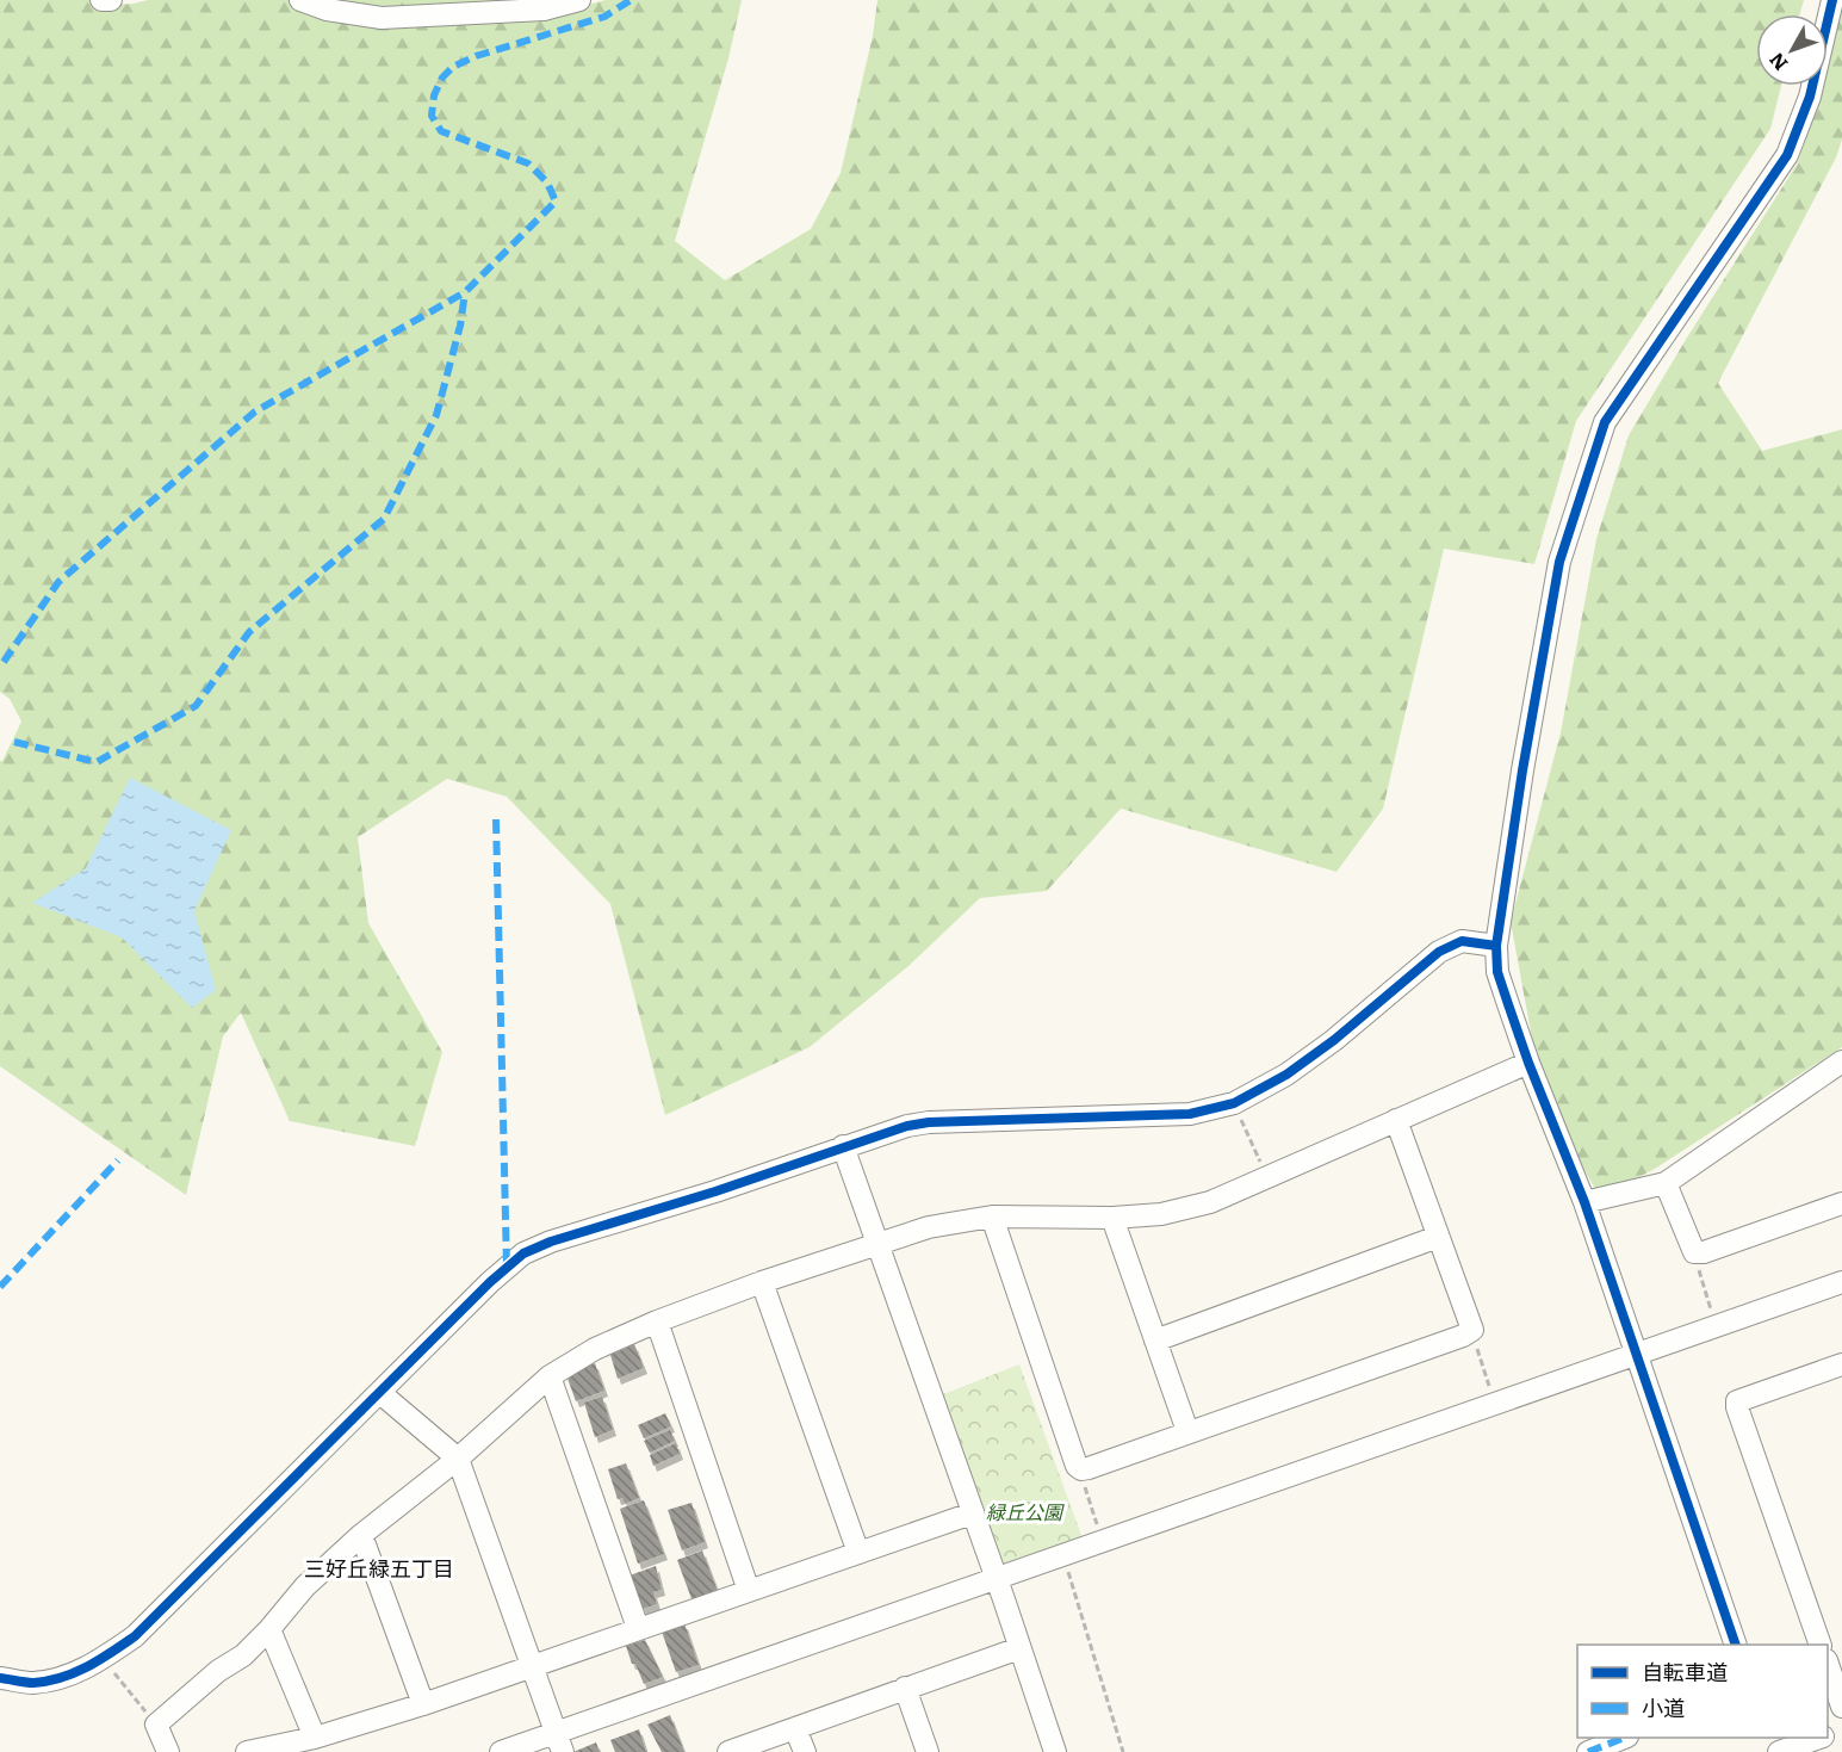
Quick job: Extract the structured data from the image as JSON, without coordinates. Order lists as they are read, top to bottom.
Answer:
{
  "districts": ["三好丘緑五丁目"],
  "parks": ["緑丘公園"],
  "legend": ["自転車道", "小道"],
  "north": "bottom left"
}
